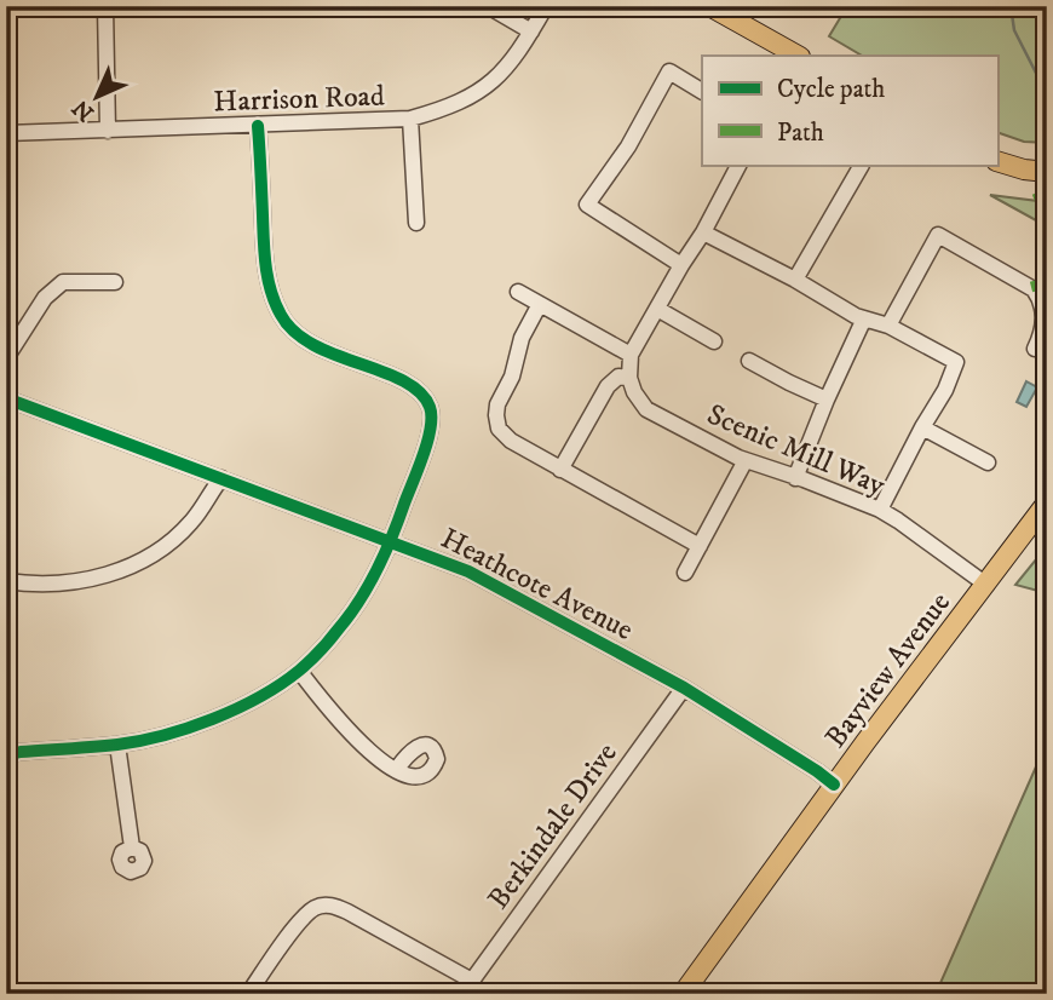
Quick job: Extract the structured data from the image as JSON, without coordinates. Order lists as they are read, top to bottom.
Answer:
{
  "streets": {
    "main road": ["Bayview Avenue"],
    "street": [
      "Harrison Road",
      "Scenic Mill Way",
      "Heathcote Avenue",
      "Berkindale Drive"
    ]
  },
  "crossings": [
    ["Scenic Mill Way", "Bayview Avenue"],
    ["Heathcote Avenue", "Bayview Avenue"],
    ["Heathcote Avenue", "Berkindale Drive"]
  ],
  "legend": ["Cycle path", "Path"],
  "north": "bottom left"
}
